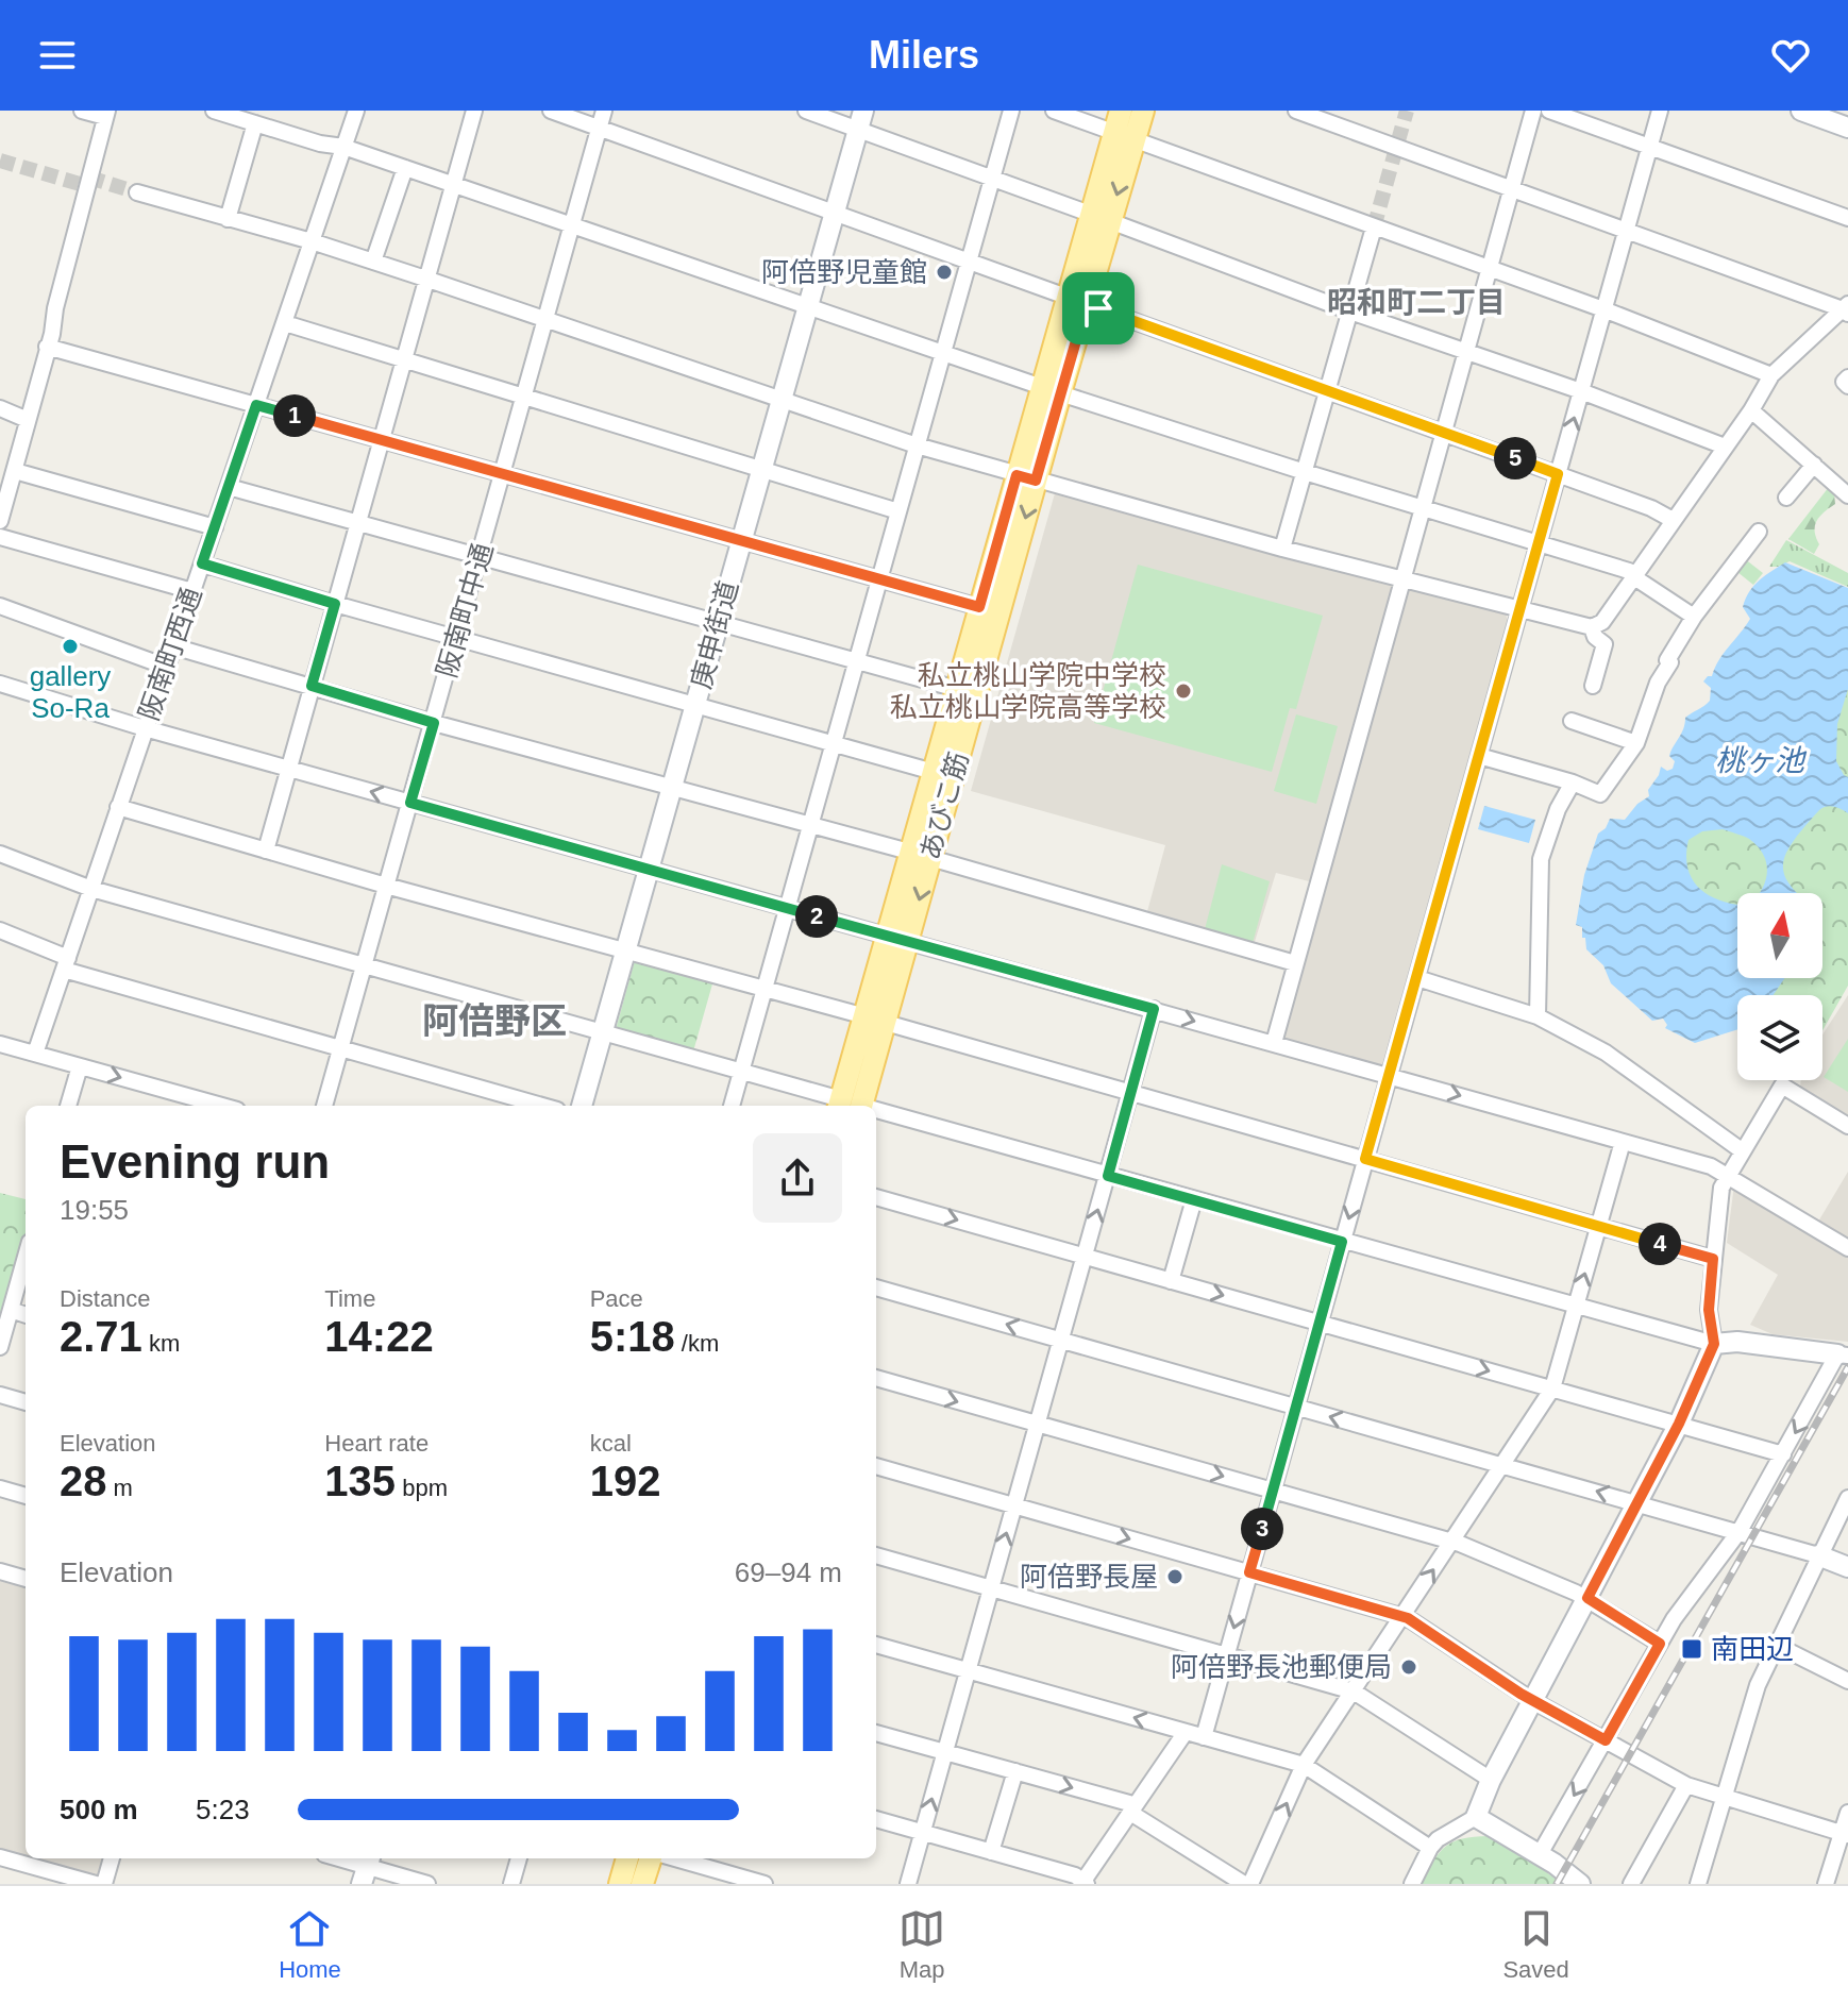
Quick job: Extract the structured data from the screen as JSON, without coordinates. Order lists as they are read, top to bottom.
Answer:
{
  "streets": {
    "main road": ["あびこ筋"],
    "street": ["阪南町中通", "庚申街道", "阪南町西通"]
  },
  "districts": ["昭和町二丁目", "阿倍野区"],
  "water": ["桃ヶ池"],
  "places": {
    "other": [
      "阿倍野児童館",
      "gallery So-Ra",
      "私立桃山学院中学校 私立桃山学院高等学校",
      "阿倍野長屋",
      "阿倍野長池郵便局"
    ],
    "transit": ["南田辺"]
  },
  "north": "top",
  "page": {
    "header": "Milers",
    "pins": [
      "1",
      "5",
      "2",
      "4",
      "3"
    ],
    "heading": ["Evening run", "19:55"],
    "stats": [
      ["Distance", "2.71 km"],
      ["Time", "14:22"],
      ["Pace", "5:18 /km"],
      ["Elevation", "28 m"],
      ["Heart rate", "135 bpm"],
      ["kcal", "192"]
    ],
    "chart": ["Elevation", "69–94 m"],
    "list": [
      {
        "name": "500 m",
        "note": "5:23"
      }
    ],
    "tabs": ["Home", "Map", "Saved"]
  }
}
